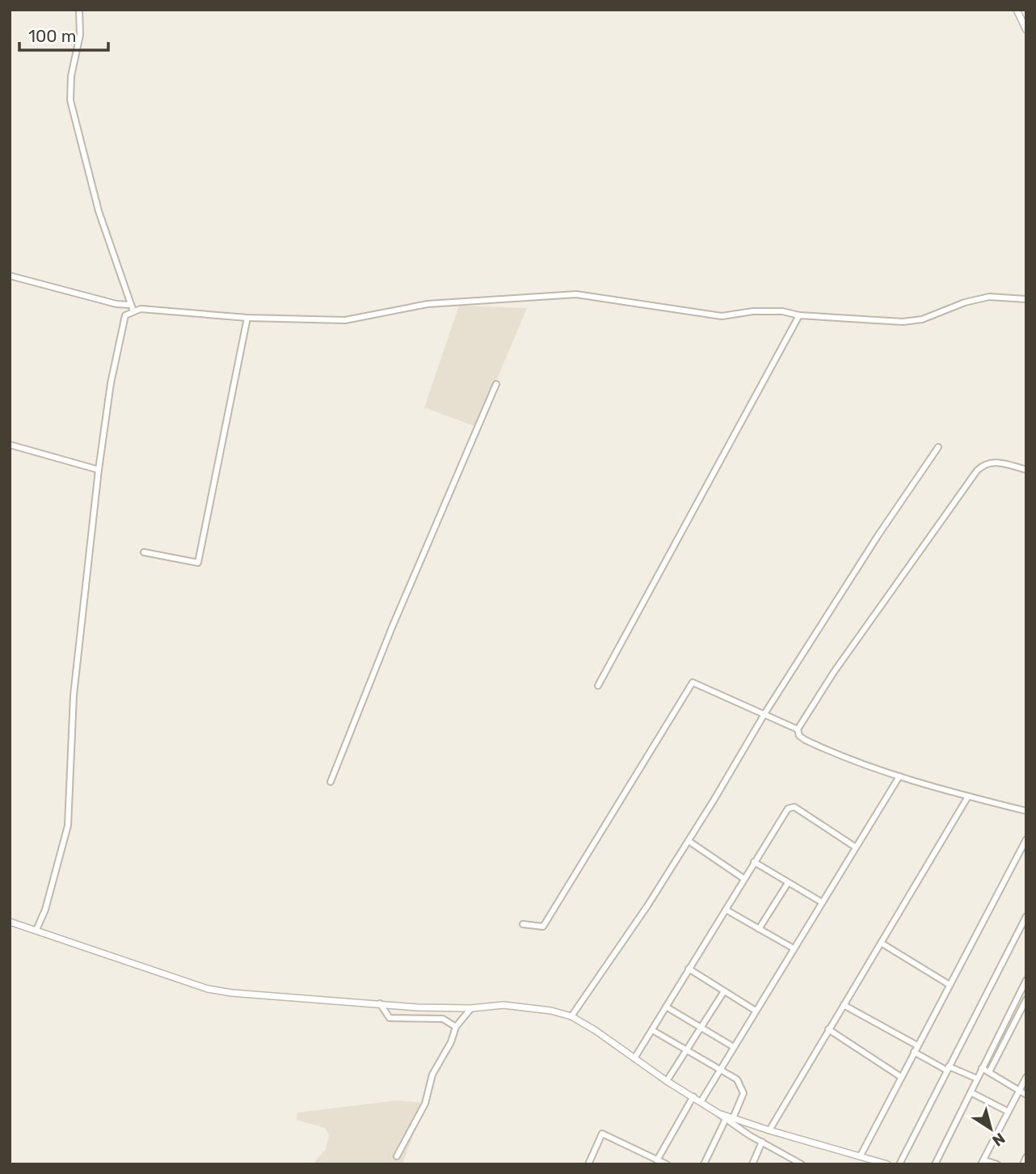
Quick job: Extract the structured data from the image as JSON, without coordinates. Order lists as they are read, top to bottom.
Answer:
{
  "scale_bar": "100 m",
  "north": "bottom right"
}
